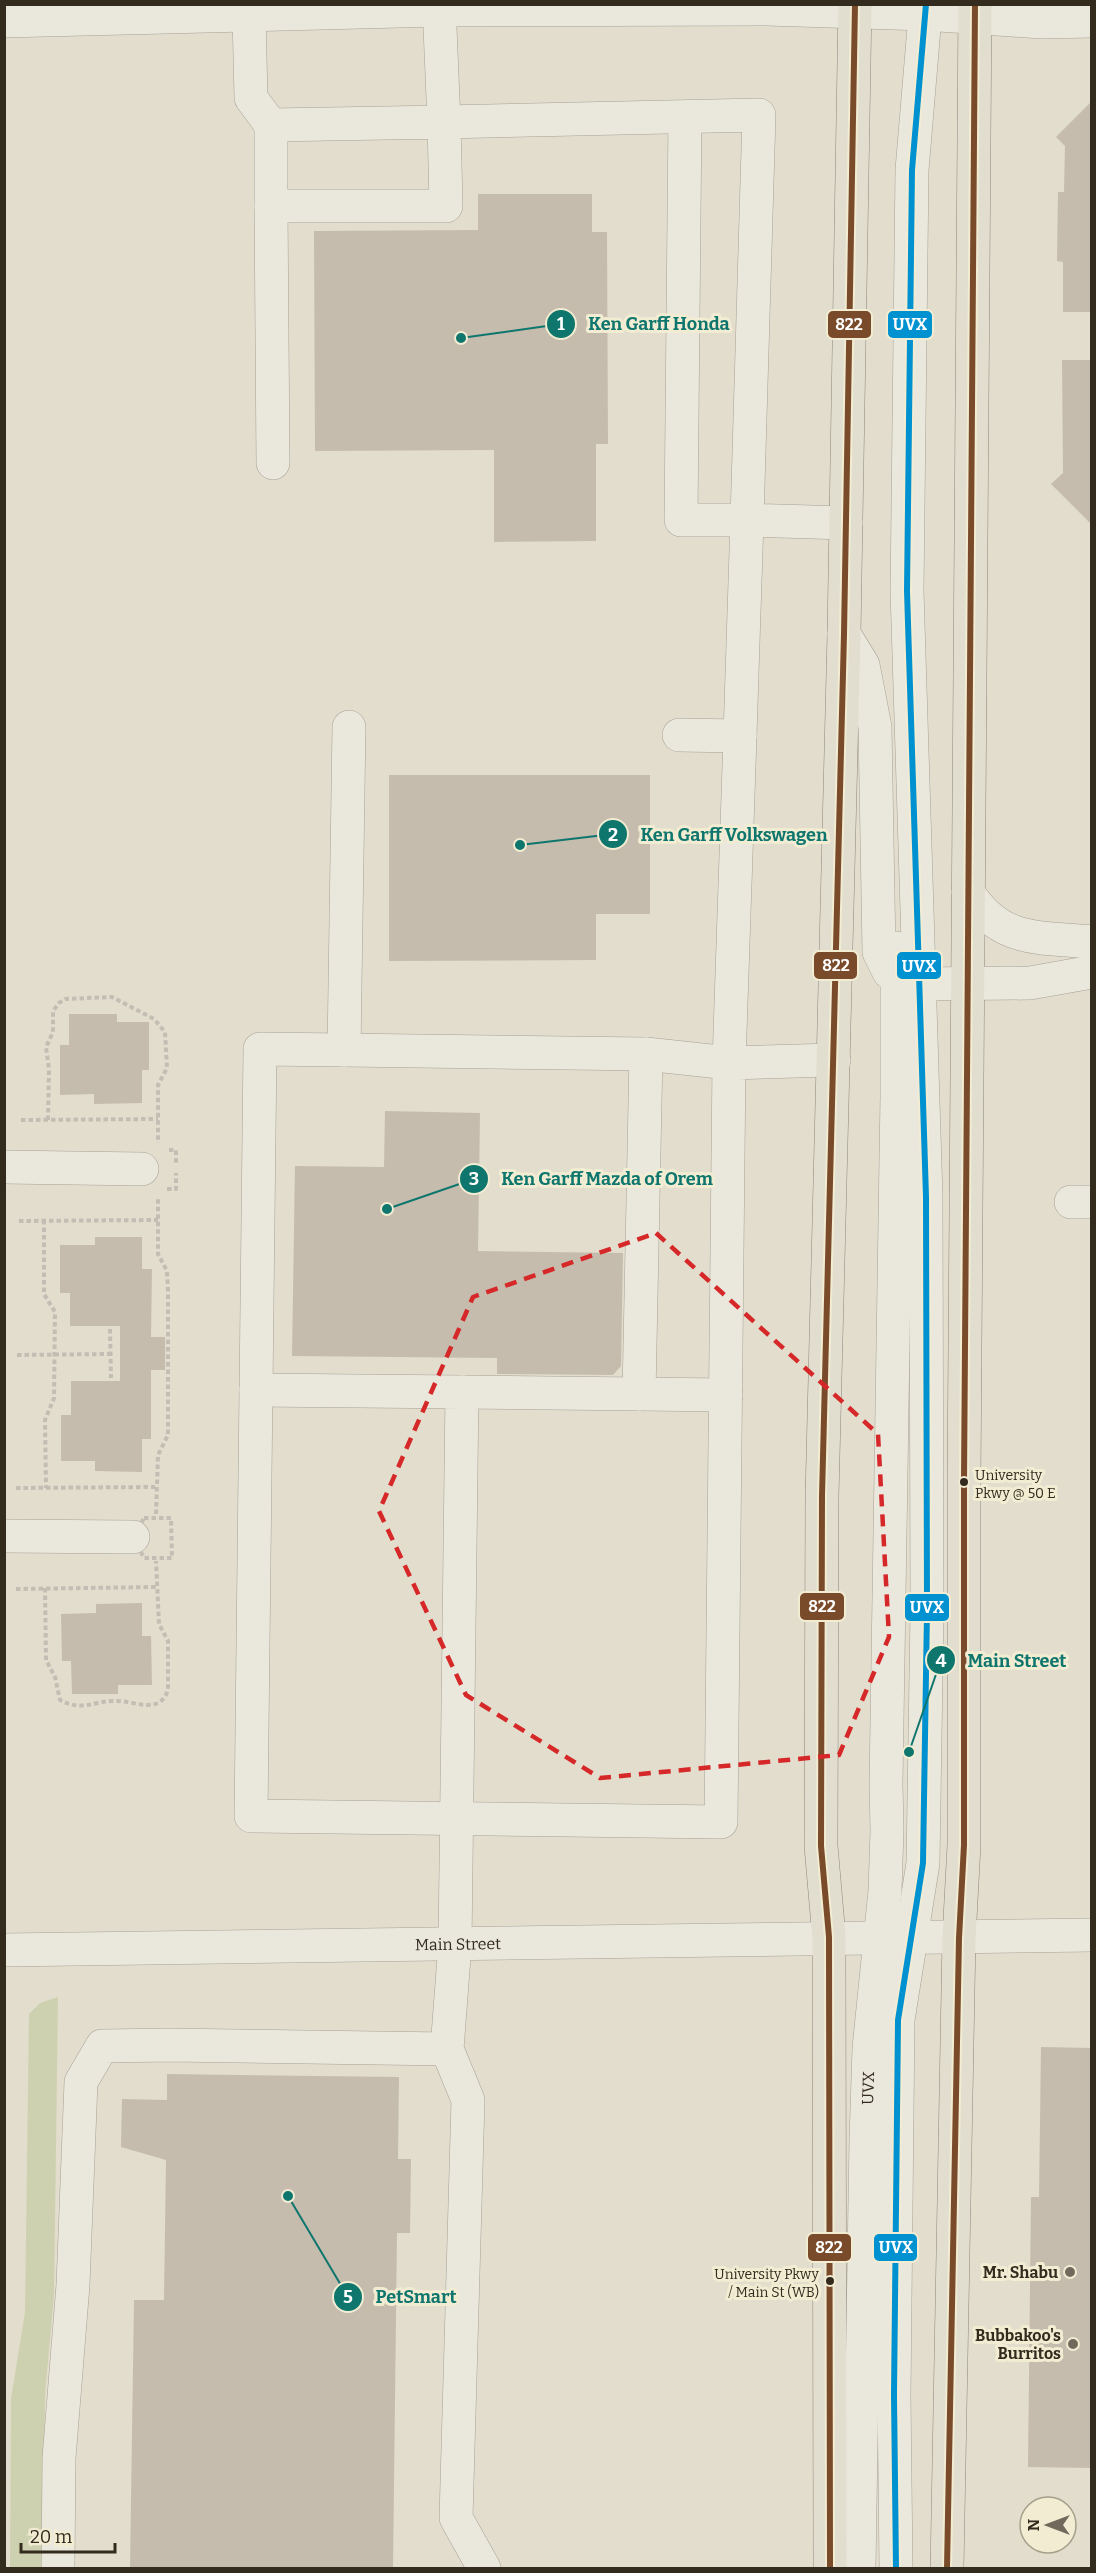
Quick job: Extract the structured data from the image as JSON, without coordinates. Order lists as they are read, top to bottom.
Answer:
{
  "streets": {
    "street": ["Main Street", "UVX"]
  },
  "crossings": [
    ["Main Street", "UVX"]
  ],
  "places": [
    "Ken Garff Honda",
    "Ken Garff Volkswagen",
    "Ken Garff Mazda of Orem",
    "University Pkwy @ 50 E",
    "Main Street",
    "PetSmart",
    "Mr. Shabu",
    "University Pkwy / Main St (WB)",
    "Bubbakoo's Burritos"
  ],
  "lines": ["transit line UVX", "transit line 822"],
  "scale_bar": "20 m",
  "north": "left"
}
